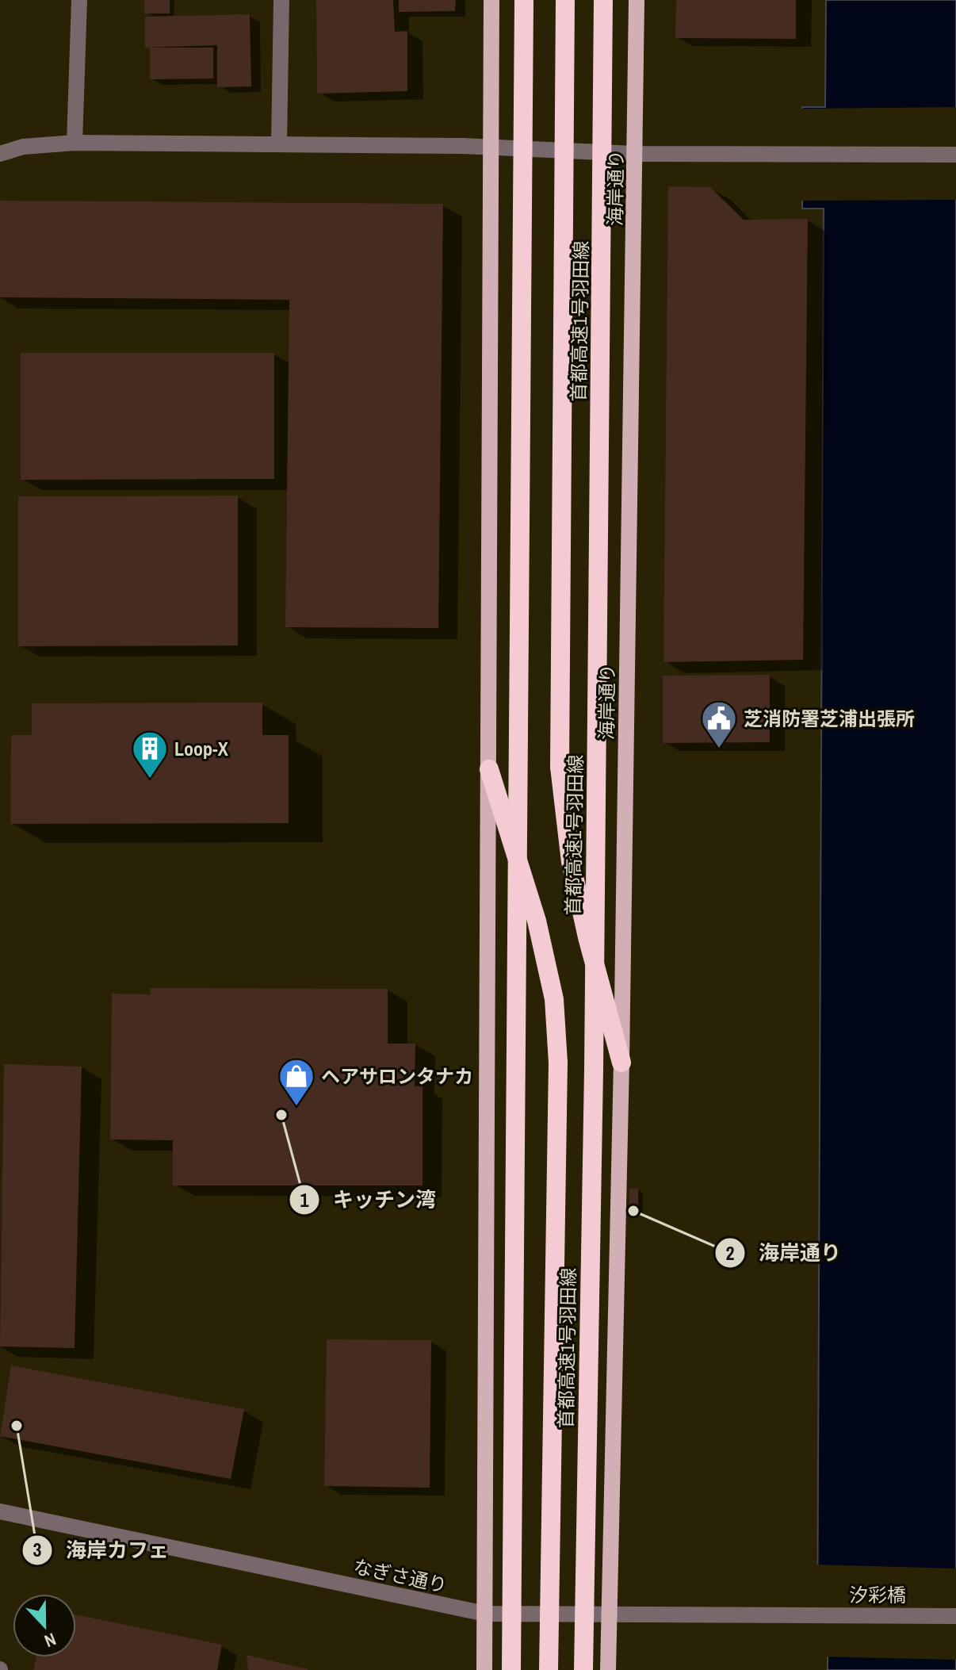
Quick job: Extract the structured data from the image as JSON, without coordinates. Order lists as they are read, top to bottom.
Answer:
{
  "streets": {
    "highway": ["首都高速1号羽田線"],
    "main road": ["海岸通り"],
    "street": ["なぎさ通り", "汐彩橋"]
  },
  "crossings": [
    ["海岸通り", "なぎさ通り"],
    ["なぎさ通り", "汐彩橋"]
  ],
  "places": {
    "public building": ["芝消防署芝浦出張所"],
    "building": ["Loop-X"],
    "shop": ["ヘアサロンタナカ"],
    "other": ["キッチン湾", "海岸通り", "海岸カフェ"]
  },
  "north": "bottom"
}
